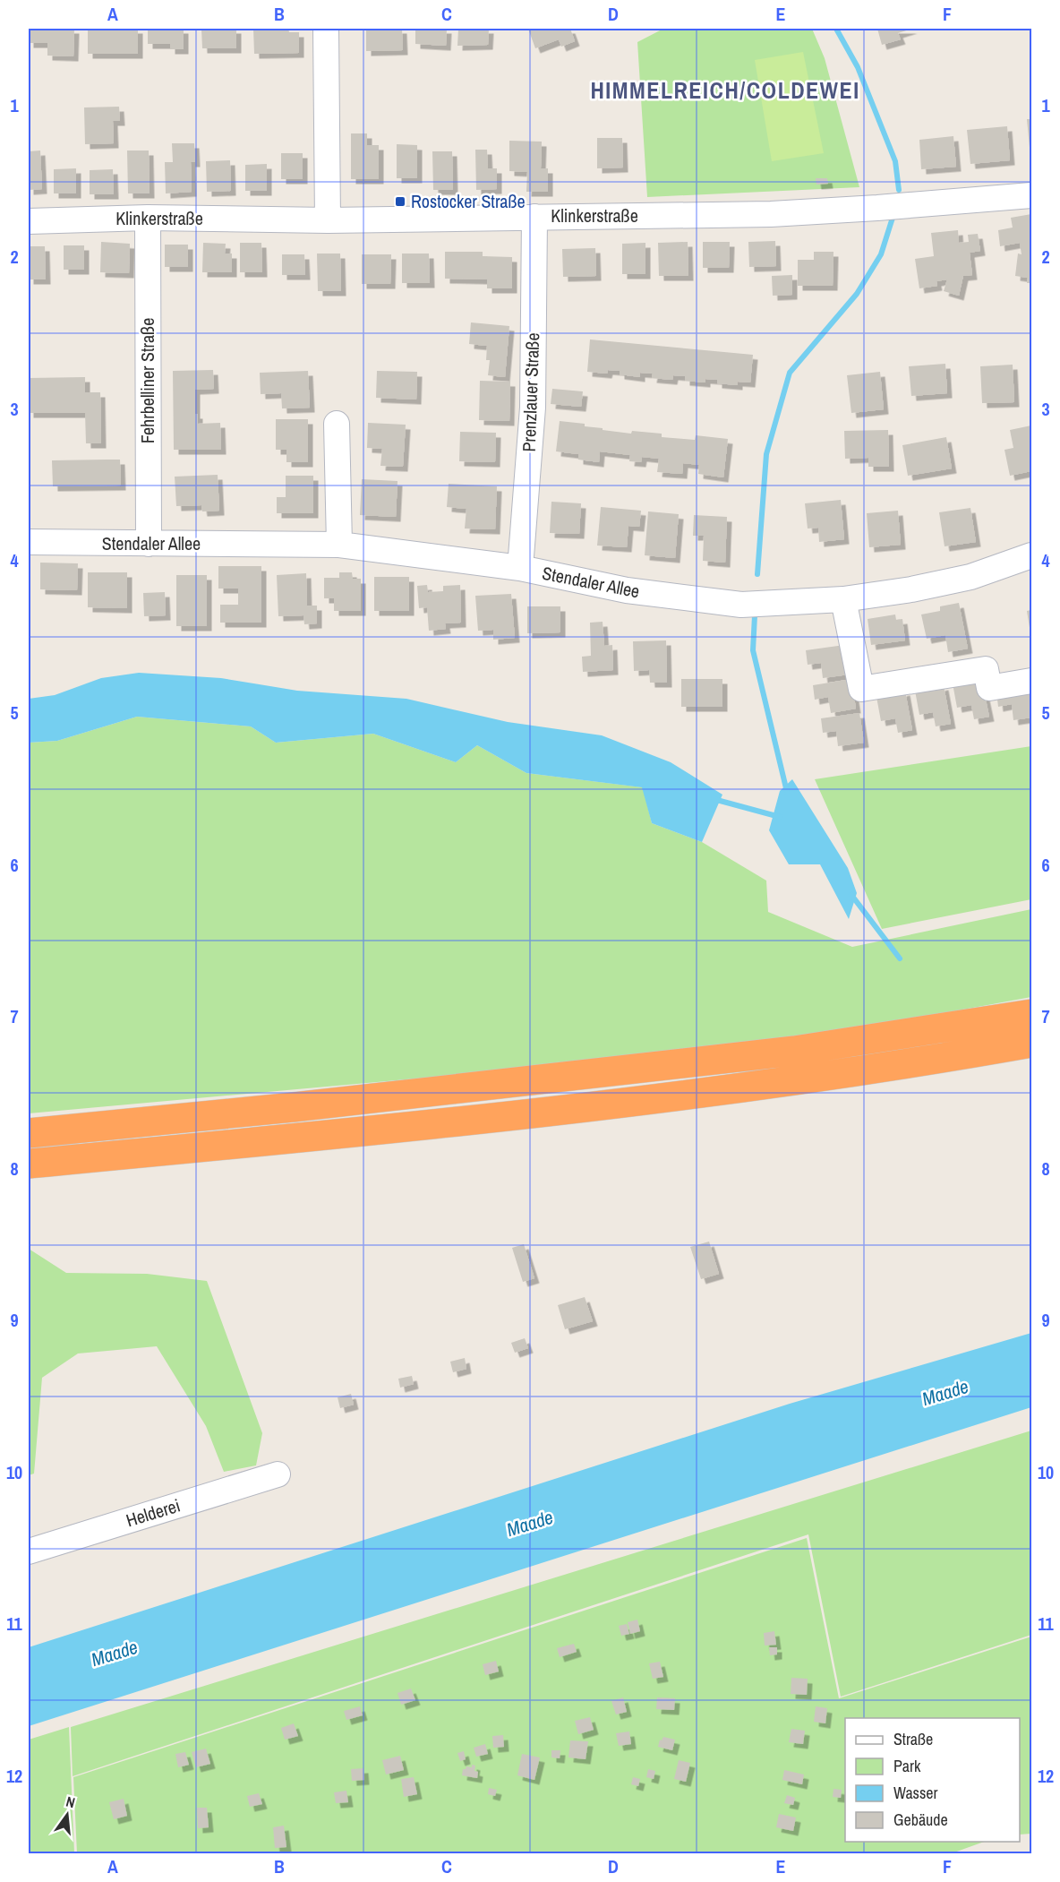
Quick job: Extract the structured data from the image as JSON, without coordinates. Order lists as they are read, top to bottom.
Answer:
{
  "streets": {
    "street": [
      "Klinkerstraße",
      "Fehrbelliner Straße",
      "Prenzlauer Straße",
      "Stendaler Allee",
      "Helderei"
    ]
  },
  "crossings": [
    ["Klinkerstraße", "Fehrbelliner Straße"],
    ["Klinkerstraße", "Prenzlauer Straße"],
    ["Fehrbelliner Straße", "Stendaler Allee"],
    ["Prenzlauer Straße", "Stendaler Allee"]
  ],
  "districts": ["HIMMELREICH/COLDEWEI"],
  "water": ["Maade"],
  "places": {
    "transit": ["Rostocker Straße"]
  },
  "legend": [
    "Straße",
    "Park",
    "Wasser",
    "Gebäude"
  ],
  "north": "top",
  "grid": {
    "columns": [
      "A",
      "B",
      "C",
      "D",
      "E",
      "F"
    ],
    "rows": [
      "1",
      "2",
      "3",
      "4",
      "5",
      "6",
      "7",
      "8",
      "9",
      "10",
      "11",
      "12"
    ]
  }
}
